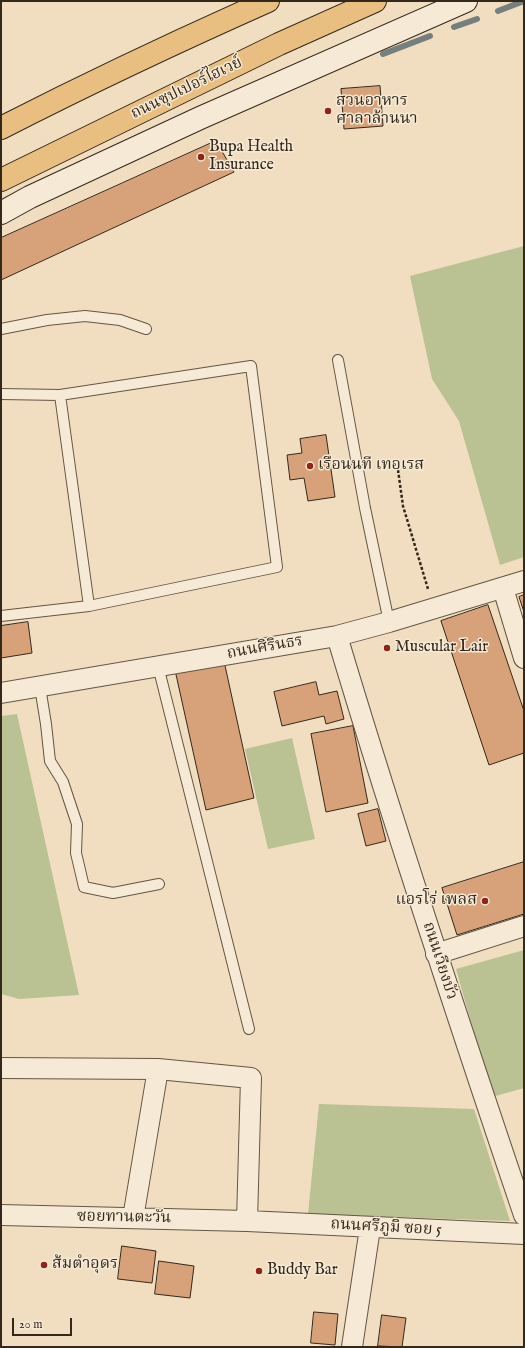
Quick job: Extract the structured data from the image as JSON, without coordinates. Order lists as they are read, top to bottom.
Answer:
{
  "streets": {
    "highway": ["ถนนซุปเปอร์ไฮเวย์"],
    "street": [
      "ถนนศิรินธร",
      "ถนนเวียงบัว",
      "ซอยทานตะวัน",
      "ถนนศรีภูมิ ซอย 5"
    ]
  },
  "crossings": [
    ["ถนนศิรินธร", "ถนนเวียงบัว"],
    ["ซอยทานตะวัน", "ถนนศรีภูมิ ซอย 5"]
  ],
  "places": [
    "สวนอาหาร ศาลาล้านนา",
    "Bupa Health Insurance",
    "เรือนนที เทอเรส",
    "Muscular Lair",
    "แอรโร่ เพลส",
    "ส้มตำอุดร",
    "Buddy Bar"
  ],
  "scale_bar": "20 m"
}
